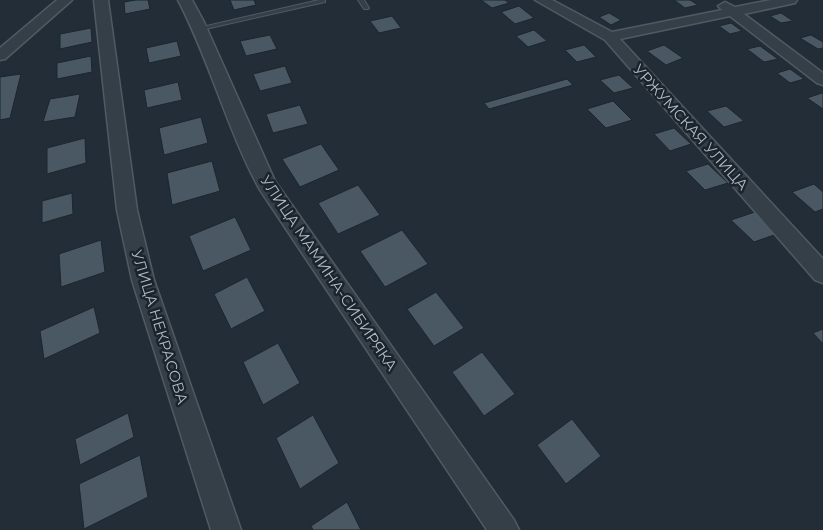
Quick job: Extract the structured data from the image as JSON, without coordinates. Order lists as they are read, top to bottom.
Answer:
{
  "streets": {
    "street": ["УРЖУМСКАЯ УЛИЦА", "УЛИЦА МАМИНА-СИБИРЯКА", "УЛИЦА НЕКРАСОВА"]
  }
}
